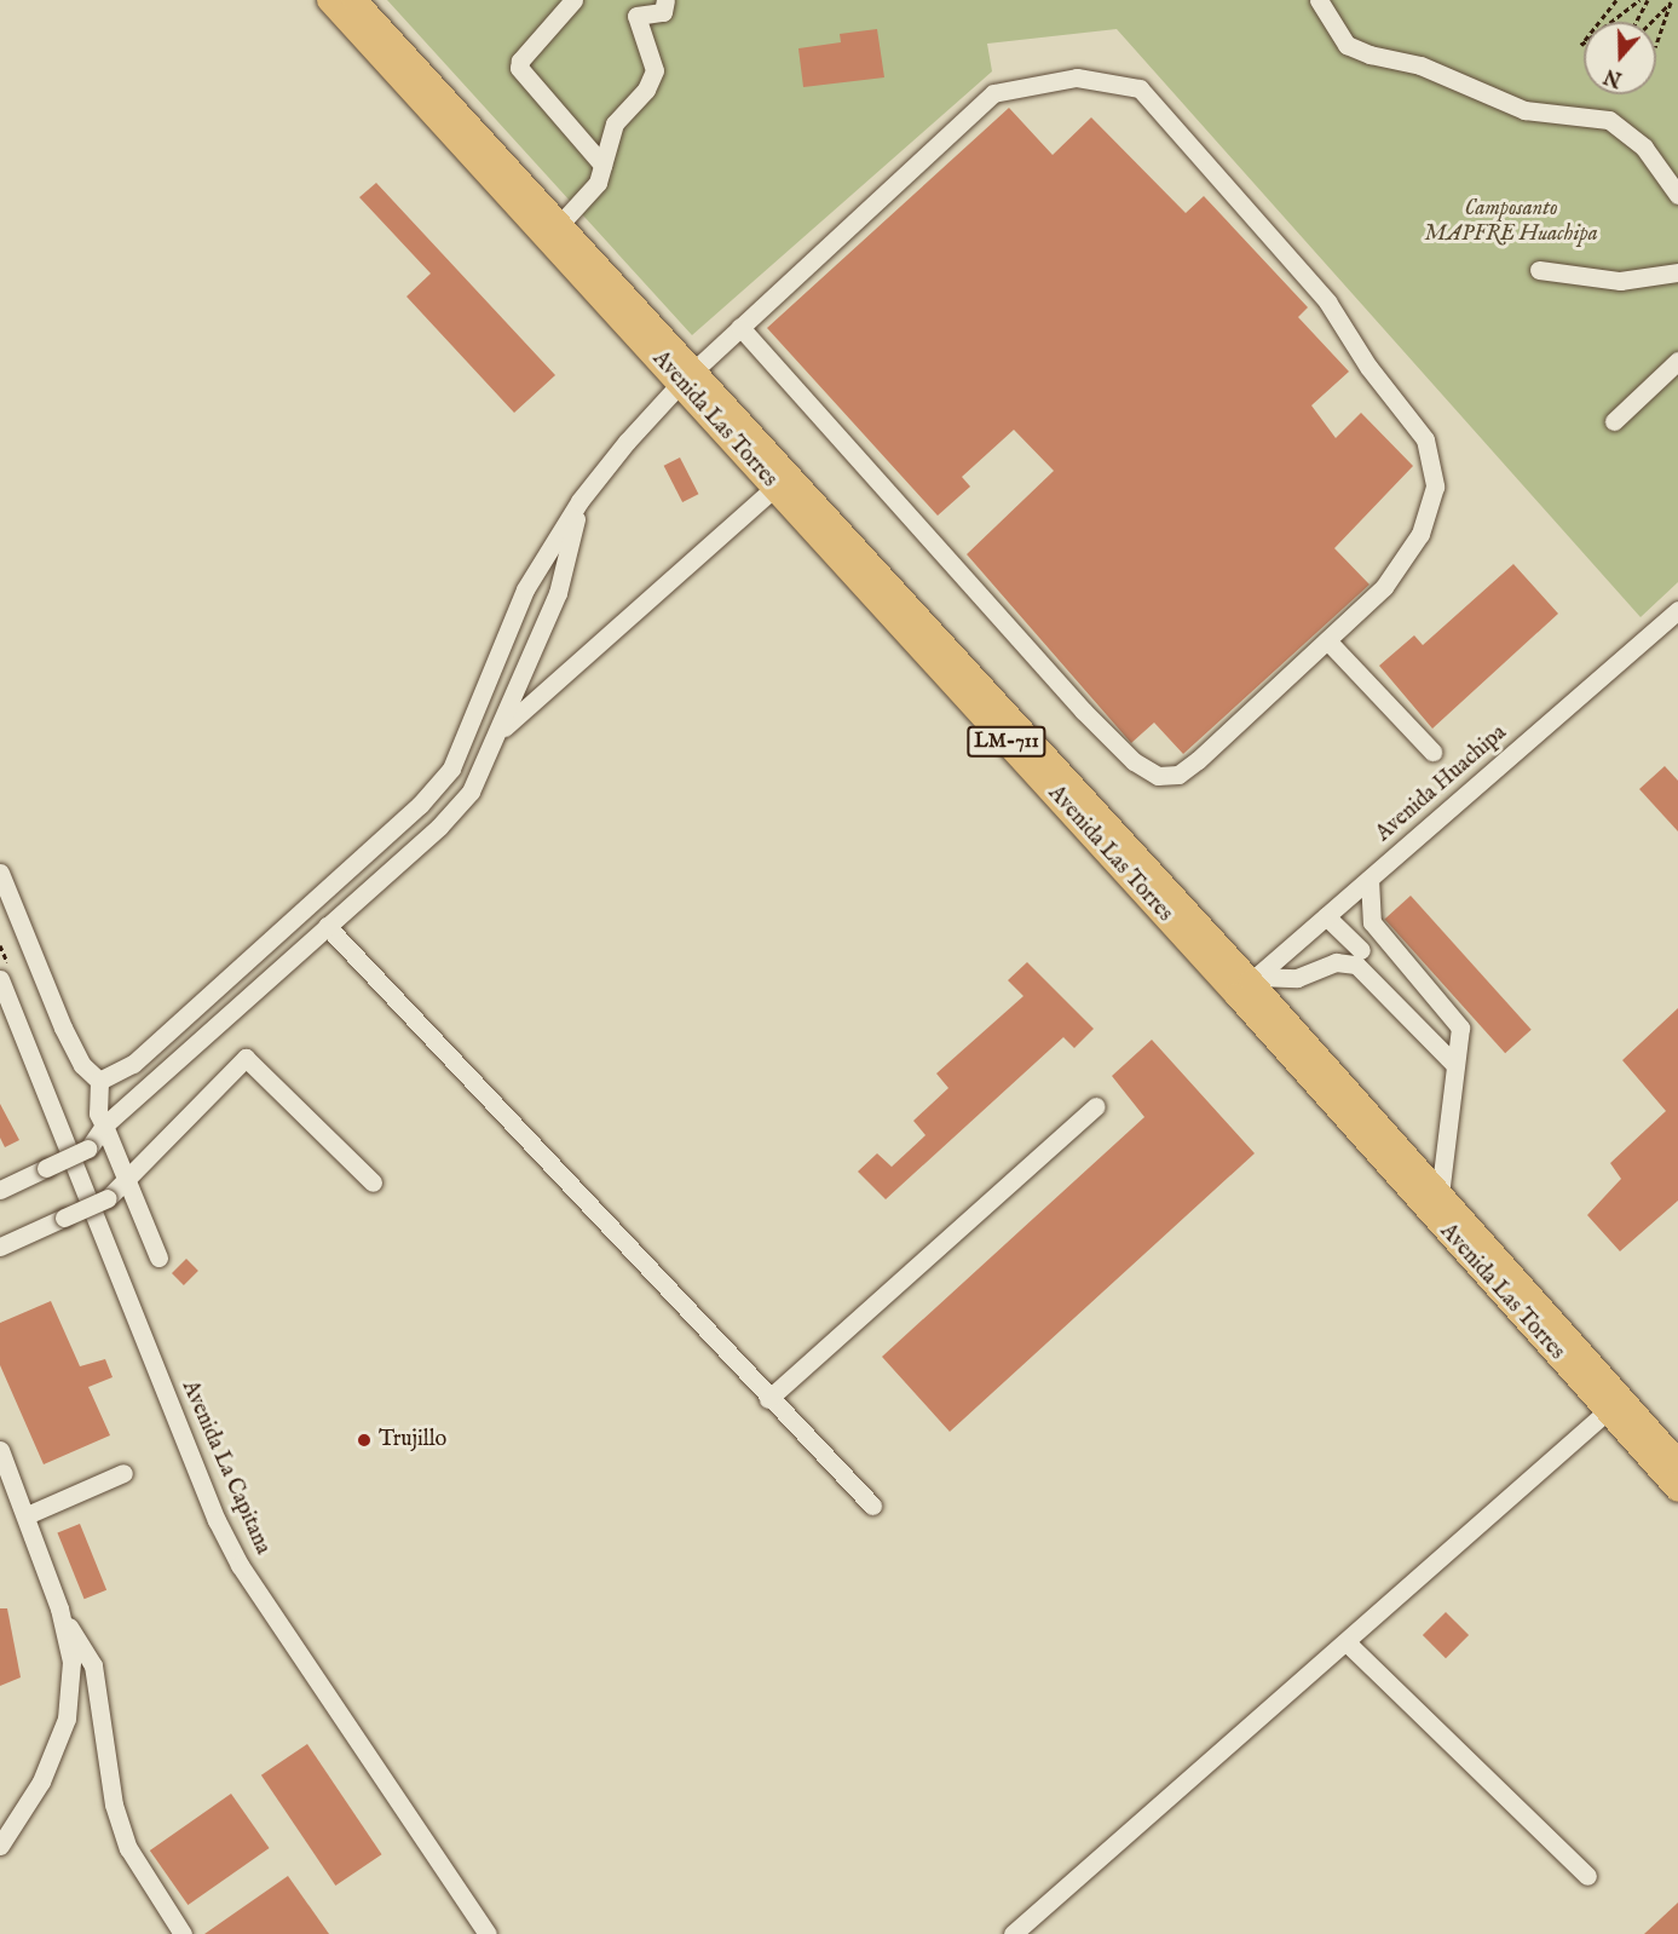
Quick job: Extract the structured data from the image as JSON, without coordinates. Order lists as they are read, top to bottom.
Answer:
{
  "streets": {
    "main road": ["Avenida Las Torres", "LM-711"],
    "street": ["Avenida Huachipa", "Avenida La Capitana"]
  },
  "crossings": [
    ["Avenida Las Torres", "Avenida Huachipa"]
  ],
  "parks": ["Camposanto MAPFRE Huachipa"],
  "places": ["Trujillo"],
  "north": "bottom"
}
